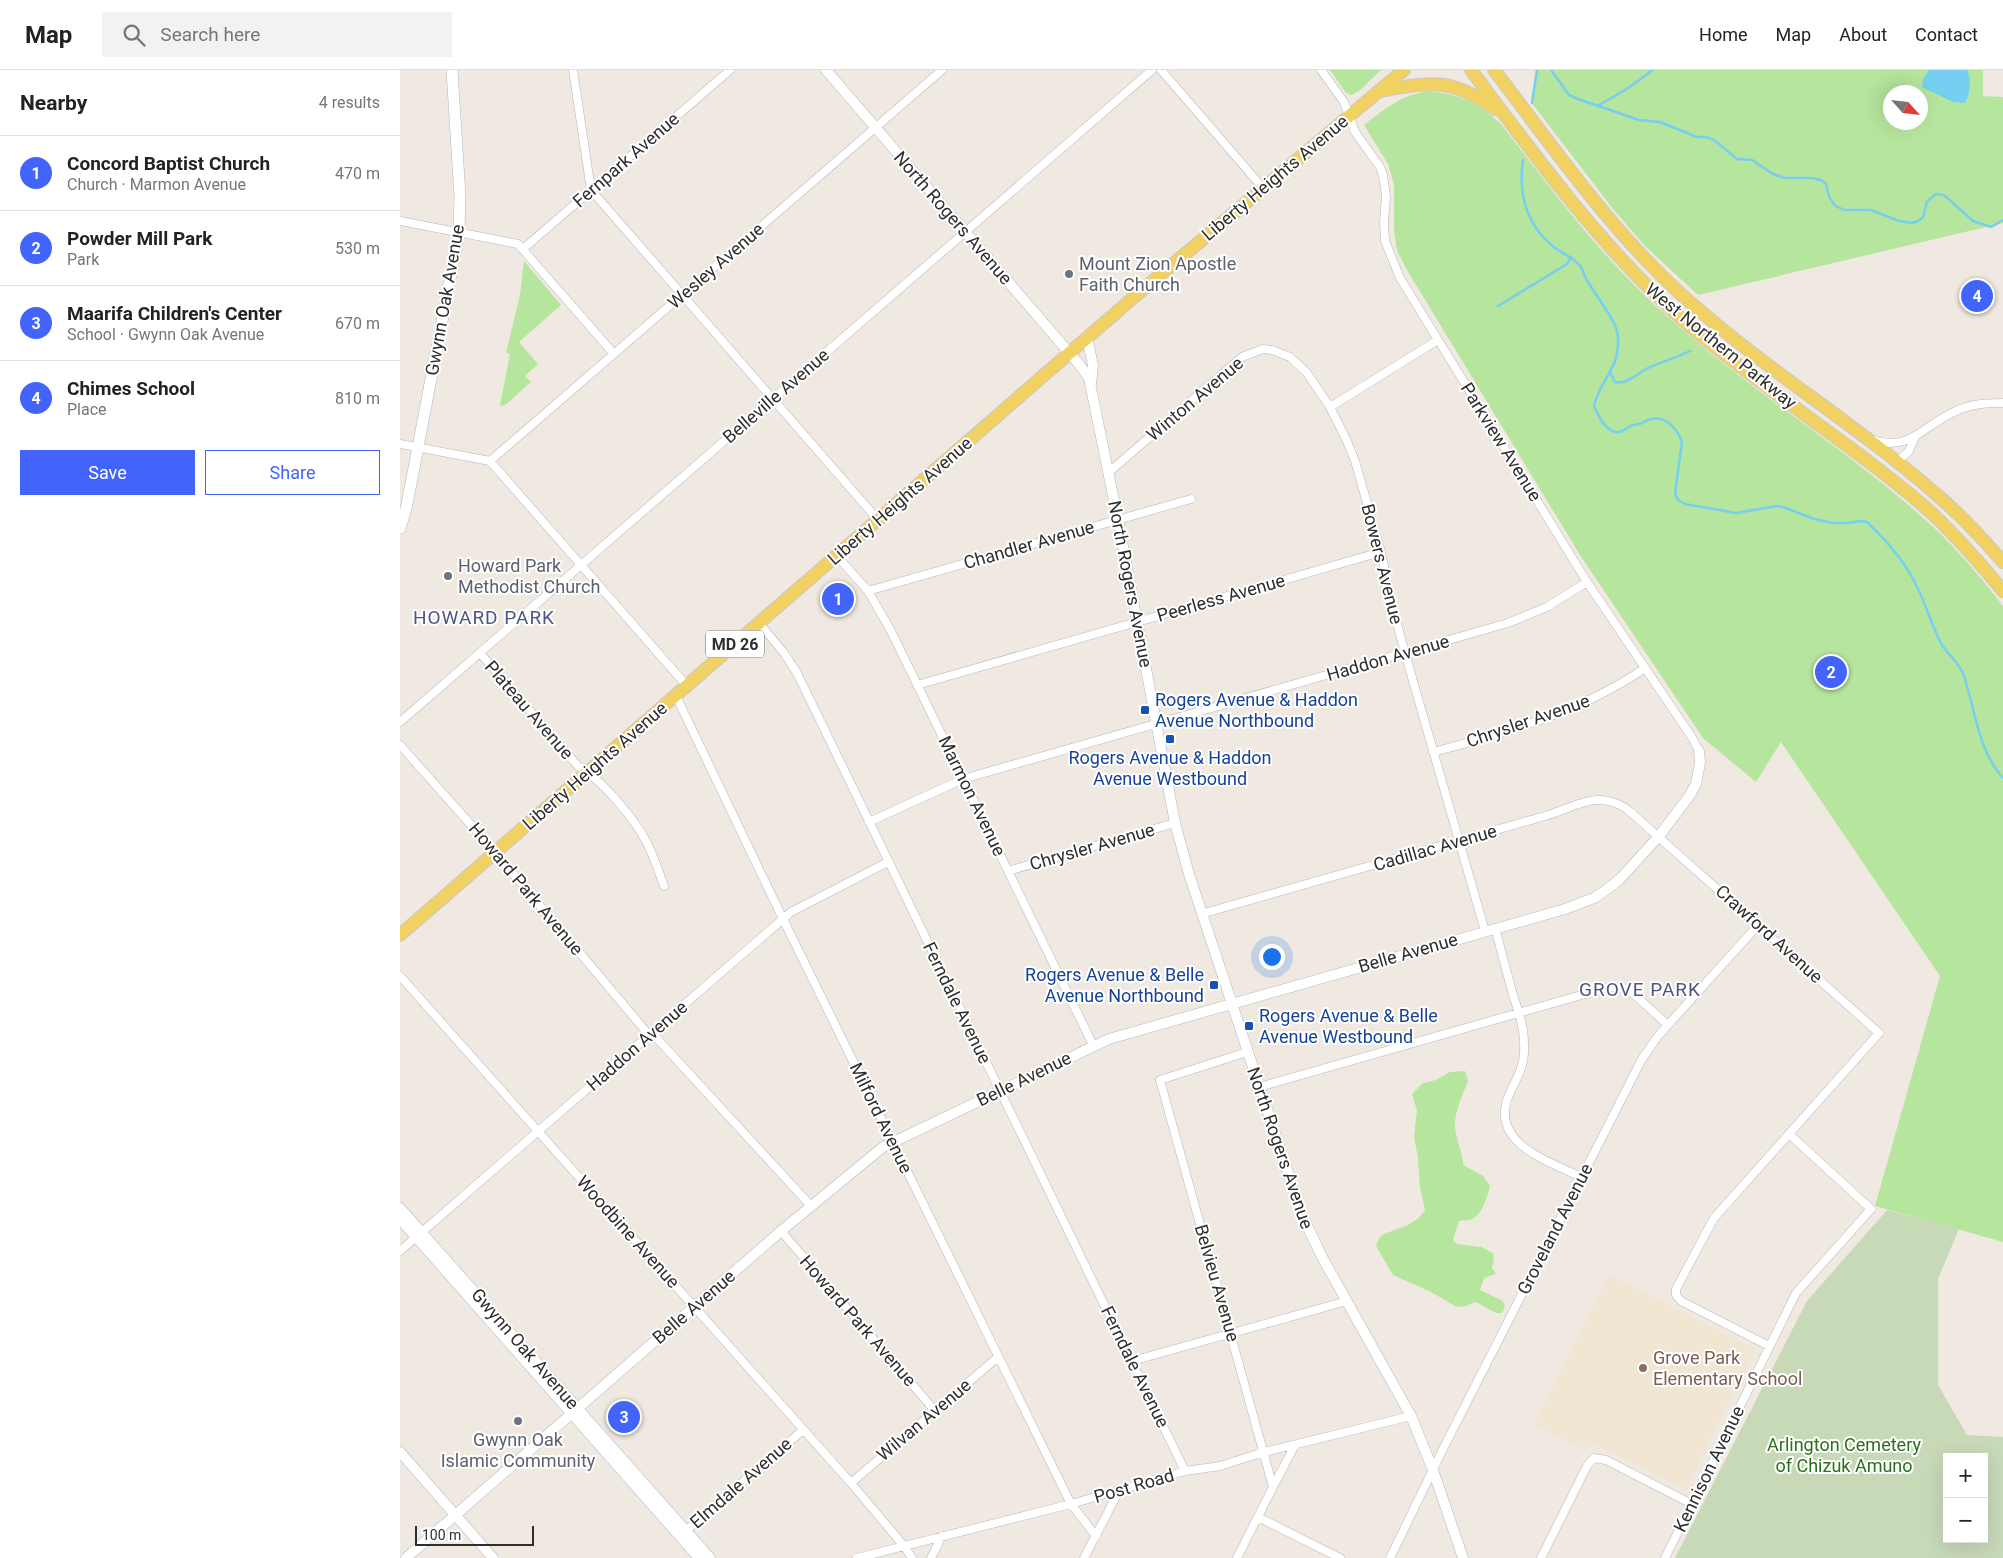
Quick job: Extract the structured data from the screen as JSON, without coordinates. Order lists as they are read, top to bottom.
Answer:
{
  "streets": {
    "main road": [
      "Liberty Heights Avenue",
      "Gwynn Oak Avenue",
      "West Northern Parkway",
      "MD 26"
    ],
    "street": [
      "Fernpark Avenue",
      "North Rogers Avenue",
      "Wesley Avenue",
      "Belleville Avenue",
      "Winton Avenue",
      "Parkview Avenue",
      "Chandler Avenue",
      "Bowers Avenue",
      "Peerless Avenue",
      "Haddon Avenue",
      "Plateau Avenue",
      "Chrysler Avenue",
      "Marmon Avenue",
      "Cadillac Avenue",
      "Howard Park Avenue",
      "Crawford Avenue",
      "Belle Avenue",
      "Ferndale Avenue",
      "Milford Avenue",
      "Groveland Avenue",
      "Woodbine Avenue",
      "Belvieu Avenue",
      "Wilvan Avenue",
      "Kennison Avenue",
      "Elmdale Avenue",
      "Post Road"
    ]
  },
  "crossings": [
    ["Liberty Heights Avenue", "North Rogers Avenue"],
    ["Liberty Heights Avenue", "Parkview Avenue"],
    ["Liberty Heights Avenue", "Plateau Avenue"],
    ["Liberty Heights Avenue", "Marmon Avenue"],
    ["Liberty Heights Avenue", "Howard Park Avenue"],
    ["Liberty Heights Avenue", "Ferndale Avenue"],
    ["Liberty Heights Avenue", "Milford Avenue"],
    ["North Rogers Avenue", "Wesley Avenue"],
    ["North Rogers Avenue", "Belleville Avenue"],
    ["North Rogers Avenue", "Winton Avenue"],
    ["North Rogers Avenue", "Chandler Avenue"],
    ["North Rogers Avenue", "Peerless Avenue"],
    ["North Rogers Avenue", "Haddon Avenue"],
    ["North Rogers Avenue", "Chrysler Avenue"],
    ["North Rogers Avenue", "Cadillac Avenue"],
    ["North Rogers Avenue", "Belle Avenue"],
    ["North Rogers Avenue", "Groveland Avenue"],
    ["North Rogers Avenue", "Belvieu Avenue"],
    ["North Rogers Avenue", "Post Road"],
    ["Gwynn Oak Avenue", "Haddon Avenue"],
    ["Gwynn Oak Avenue", "Belle Avenue"],
    ["Gwynn Oak Avenue", "Elmdale Avenue"],
    ["Belleville Avenue", "Plateau Avenue"],
    ["Winton Avenue", "Bowers Avenue"],
    ["Parkview Avenue", "Haddon Avenue"],
    ["Parkview Avenue", "Chrysler Avenue"],
    ["Parkview Avenue", "Belle Avenue"],
    ["Chandler Avenue", "Marmon Avenue"],
    ["Bowers Avenue", "Peerless Avenue"],
    ["Bowers Avenue", "Haddon Avenue"],
    ["Bowers Avenue", "Chrysler Avenue"],
    ["Bowers Avenue", "Cadillac Avenue"],
    ["Bowers Avenue", "Belle Avenue"],
    ["Bowers Avenue", "Groveland Avenue"],
    ["Peerless Avenue", "Marmon Avenue"],
    ["Haddon Avenue", "Marmon Avenue"],
    ["Haddon Avenue", "Howard Park Avenue"],
    ["Haddon Avenue", "Ferndale Avenue"],
    ["Haddon Avenue", "Milford Avenue"],
    ["Haddon Avenue", "Woodbine Avenue"],
    ["Chrysler Avenue", "Marmon Avenue"],
    ["Marmon Avenue", "Belle Avenue"],
    ["Cadillac Avenue", "Crawford Avenue"],
    ["Cadillac Avenue", "Belle Avenue"],
    ["Howard Park Avenue", "Belle Avenue"],
    ["Howard Park Avenue", "Wilvan Avenue"],
    ["Crawford Avenue", "Belle Avenue"],
    ["Crawford Avenue", "Groveland Avenue"],
    ["Crawford Avenue", "Kennison Avenue"],
    ["Belle Avenue", "Ferndale Avenue"],
    ["Belle Avenue", "Milford Avenue"],
    ["Belle Avenue", "Woodbine Avenue"],
    ["Ferndale Avenue", "Post Road"],
    ["Milford Avenue", "Wilvan Avenue"],
    ["Milford Avenue", "Post Road"],
    ["Woodbine Avenue", "Wilvan Avenue"],
    ["Woodbine Avenue", "Elmdale Avenue"],
    ["Woodbine Avenue", "Post Road"],
    ["Belvieu Avenue", "Post Road"]
  ],
  "districts": ["HOWARD PARK", "GROVE PARK"],
  "parks": ["Arlington Cemetery of Chizuk Amuno"],
  "places": {
    "other": [
      "Mount Zion Apostle Faith Church",
      "Howard Park Methodist Church",
      "Grove Park Elementary School",
      "Gwynn Oak Islamic Community"
    ],
    "transit": [
      "Rogers Avenue & Haddon Avenue Northbound",
      "Rogers Avenue & Haddon Avenue Westbound",
      "Rogers Avenue & Belle Avenue Northbound",
      "Rogers Avenue & Belle Avenue Westbound"
    ]
  },
  "scale_bar": "100 m",
  "north": "bottom right",
  "page": {
    "header": "Map",
    "search": "Search here",
    "nav": [
      "Home",
      "Map",
      "About",
      "Contact"
    ],
    "heading": ["Nearby", "4 results"],
    "list": [
      {
        "mark": "1",
        "name": "Concord Baptist Church",
        "note": "Church · Marmon Avenue",
        "value": "470 m"
      },
      {
        "mark": "2",
        "name": "Powder Mill Park",
        "note": "Park",
        "value": "530 m"
      },
      {
        "mark": "3",
        "name": "Maarifa Children's Center",
        "note": "School · Gwynn Oak Avenue",
        "value": "670 m"
      },
      {
        "mark": "4",
        "name": "Chimes School",
        "note": "Place",
        "value": "810 m"
      }
    ],
    "pins": [
      "4",
      "1",
      "2",
      "3"
    ],
    "buttons": ["Save", "Share"],
    "map_buttons": ["+", "−"],
    "scale": "100 m"
  }
}
